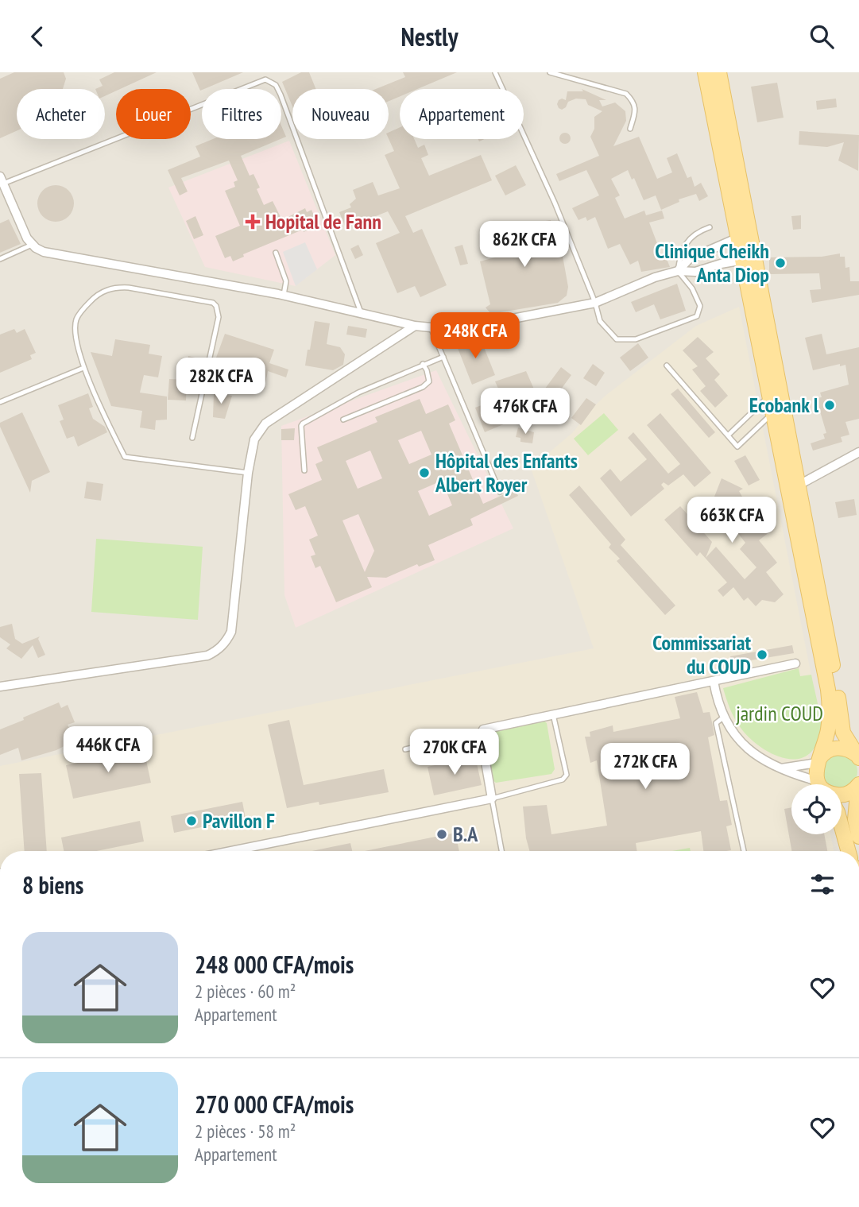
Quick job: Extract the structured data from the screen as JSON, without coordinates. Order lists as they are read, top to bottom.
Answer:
{
  "parks": ["jardin COUD"],
  "places": {
    "health": ["Hopital de Fann"],
    "other": [
      "Clinique Cheikh Anta Diop",
      "Ecobank l",
      "Hôpital des Enfants Albert Royer",
      "Commissariat du COUD",
      "Pavillon F",
      "B.A"
    ]
  },
  "page": {
    "header": "Nestly",
    "chip": [
      "Acheter",
      "Louer",
      "Filtres",
      "Nouveau",
      "Appartement"
    ],
    "price": [
      "862K CFA",
      "248K CFA",
      "282K CFA",
      "476K CFA",
      "663K CFA",
      "446K CFA",
      "270K CFA",
      "272K CFA"
    ],
    "heading": "8 biens",
    "list": [
      {
        "name": "248 000 CFA/mois",
        "note": "2 pièces · 60 m² · Appartement"
      },
      {
        "name": "270 000 CFA/mois",
        "note": "2 pièces · 58 m² · Appartement"
      }
    ]
  }
}
